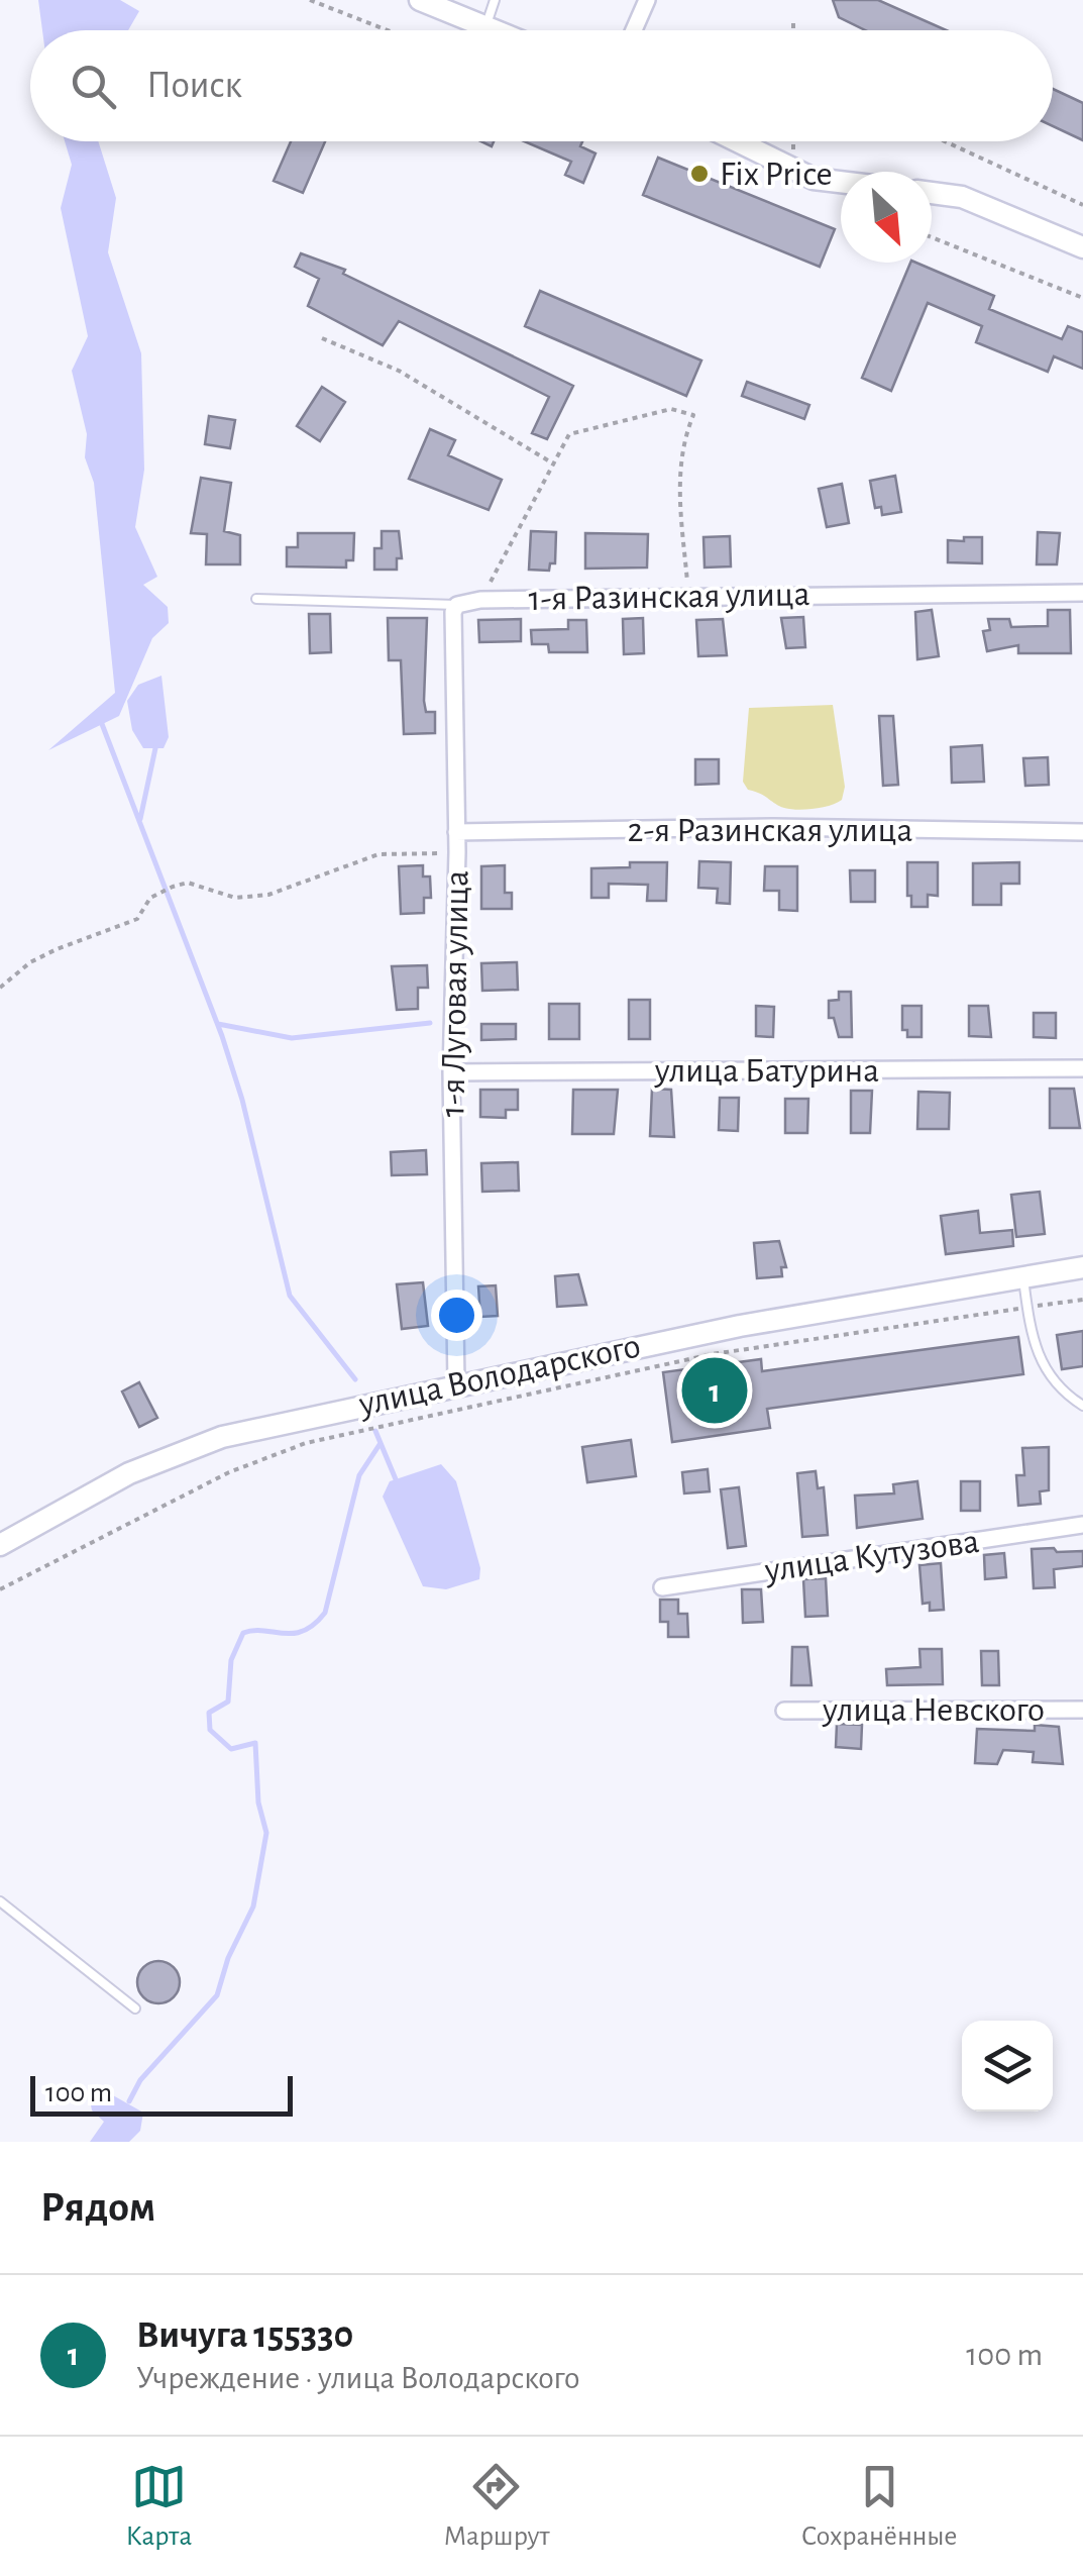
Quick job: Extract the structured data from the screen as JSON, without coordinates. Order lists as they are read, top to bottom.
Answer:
{
  "streets": {
    "main road": ["улица Володарского"],
    "street": [
      "1-я Разинская улица",
      "2-я Разинская улица",
      "1-я Луговая улица",
      "улица Батурина",
      "улица Кутузова",
      "улица Невского"
    ]
  },
  "crossings": [
    ["1-я Разинская улица", "1-я Луговая улица"],
    ["2-я Разинская улица", "1-я Луговая улица"],
    ["1-я Луговая улица", "улица Батурина"],
    ["1-я Луговая улица", "улица Володарского"]
  ],
  "places": ["Fix Price"],
  "scale_bar": "100 m",
  "north": "bottom right",
  "page": {
    "search": "Поиск",
    "pins": "1",
    "scale": "100 m",
    "heading": "Рядом",
    "list": [
      {
        "mark": "1",
        "name": "Вичуга 155330",
        "note": "Учреждение · улица Володарского",
        "value": "100 m"
      }
    ],
    "nav": ["Карта", "Маршрут", "Сохранённые"]
  }
}
